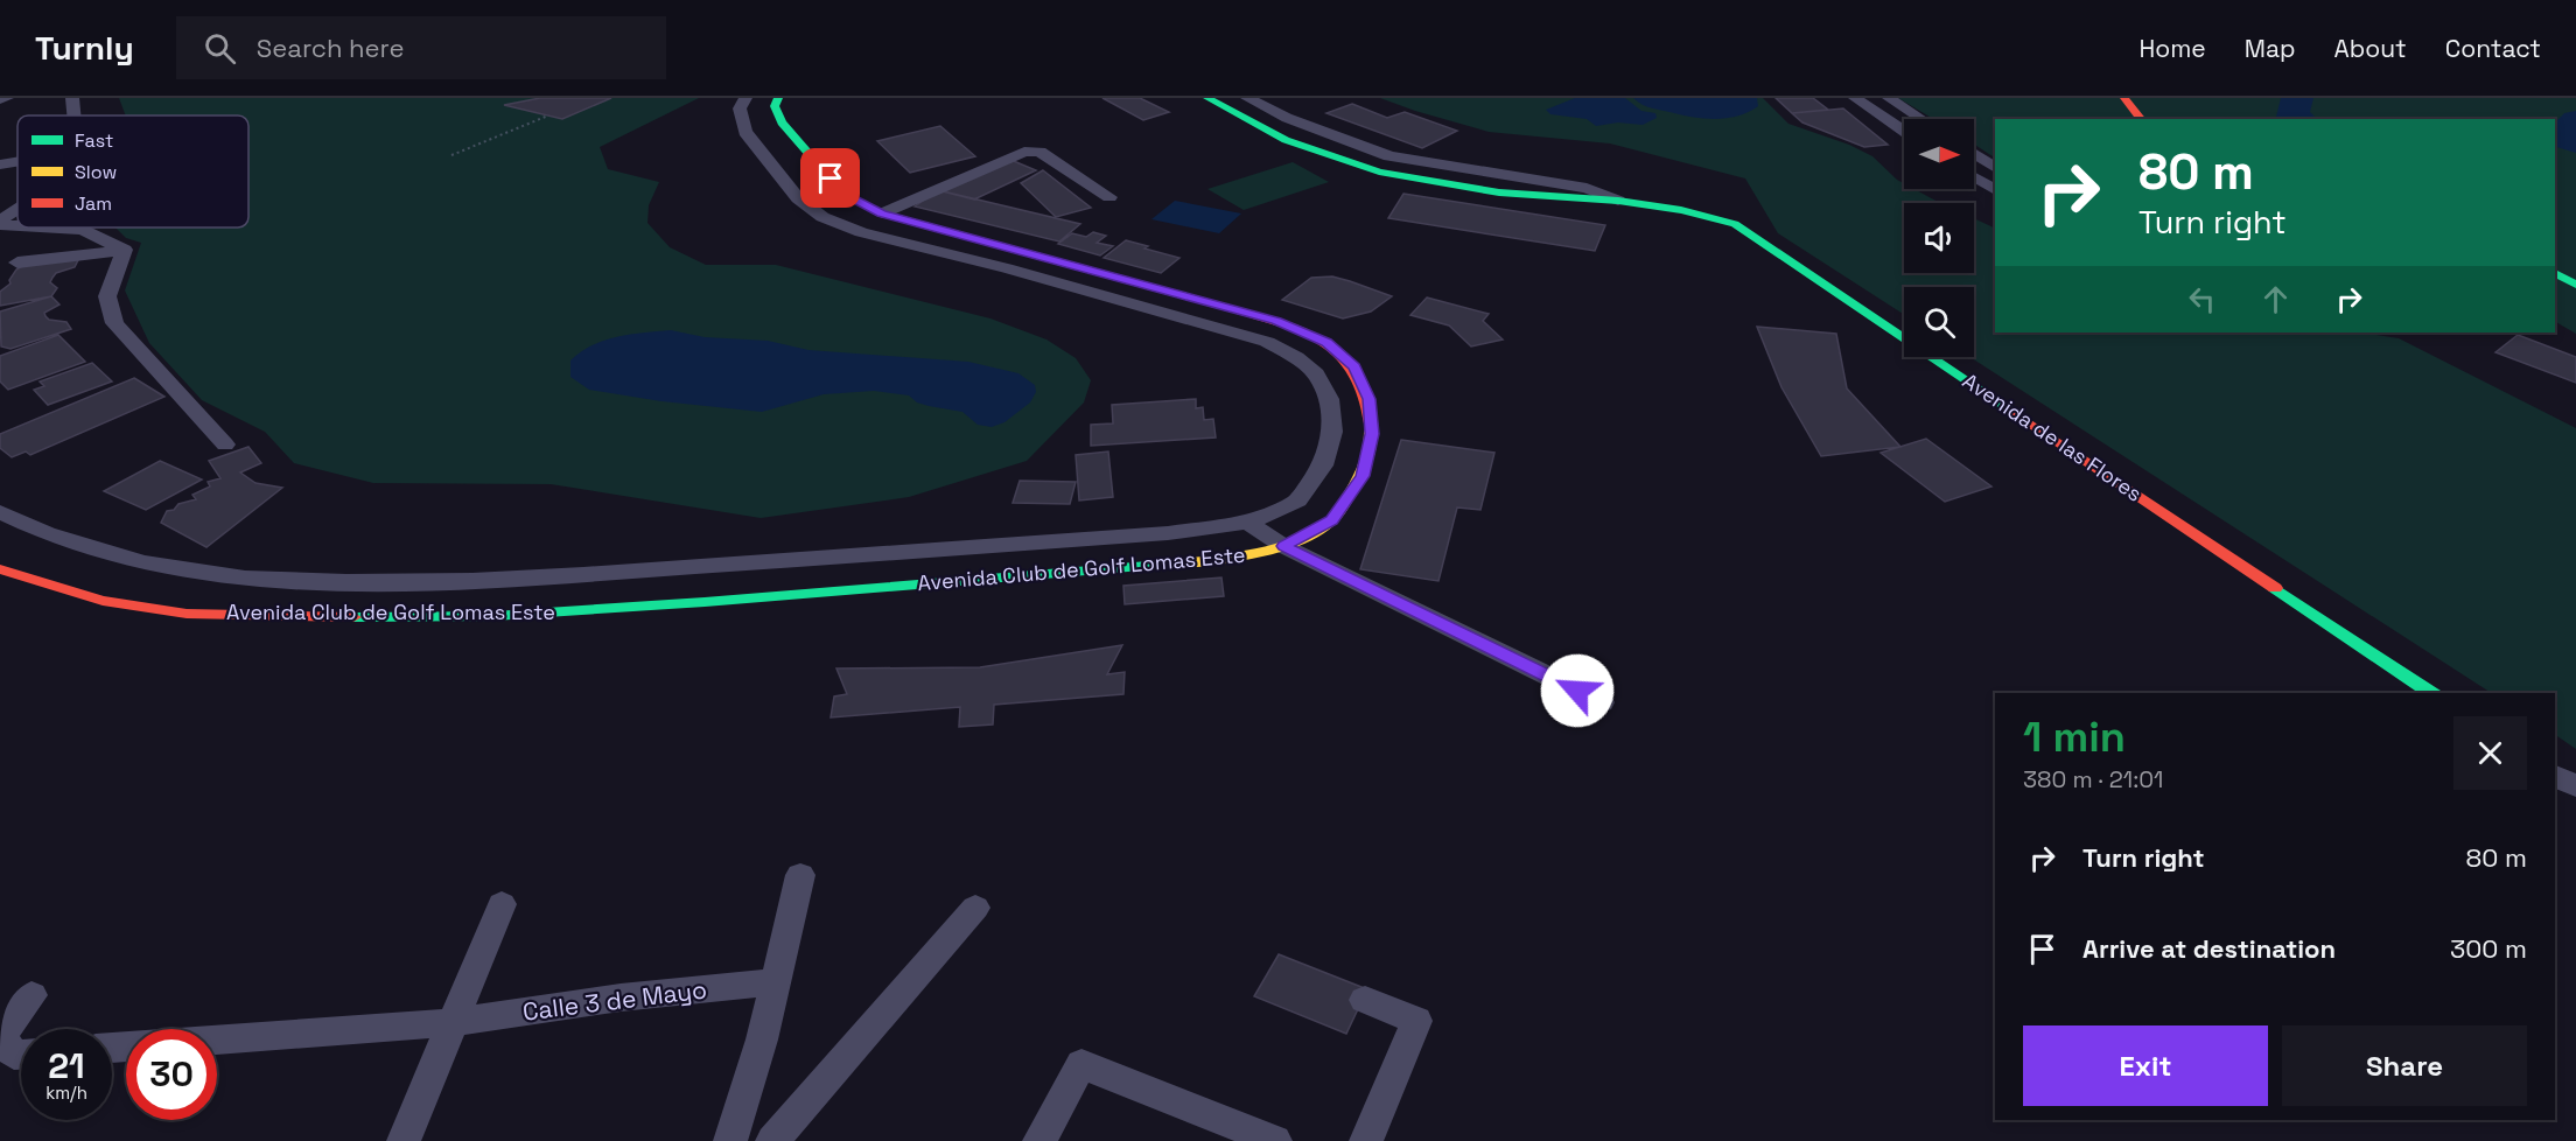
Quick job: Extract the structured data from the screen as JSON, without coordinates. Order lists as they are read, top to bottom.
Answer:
{
  "streets": {
    "street": ["Avenida de las Flores", "Avenida Club de Golf Lomas Este", "Calle 3 de Mayo"]
  },
  "legend": ["Fast", "Slow", "Jam"],
  "north": "right",
  "page": {
    "header": "Turnly",
    "search": "Search here",
    "nav": [
      "Home",
      "Map",
      "About",
      "Contact"
    ],
    "turn": ["80 m", "Turn right"],
    "heading": ["1 min", "380 m · 21:01"],
    "list": [
      {
        "name": "Turn right",
        "value": "80 m"
      },
      {
        "name": "Arrive at destination",
        "value": "300 m"
      }
    ],
    "buttons": ["Exit", "Share"],
    "speed": "21 km/h",
    "limit": "30"
  }
}
